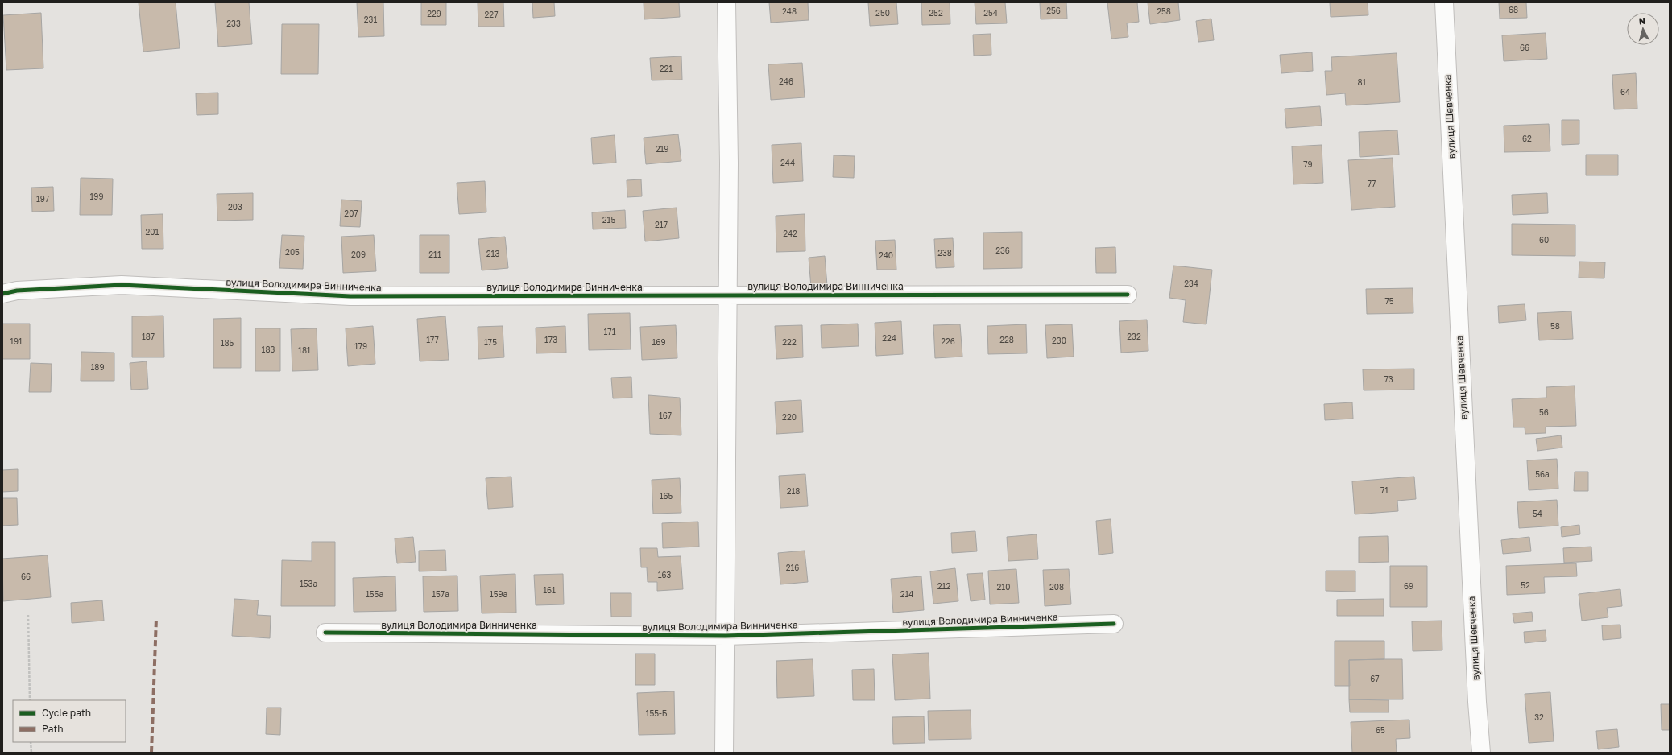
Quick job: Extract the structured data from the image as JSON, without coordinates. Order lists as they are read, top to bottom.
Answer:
{
  "streets": {
    "street": ["вулиця Шевченка", "вулиця Володимира Винниченка"]
  },
  "house_numbers": [
    "68",
    "256",
    "248",
    "258",
    "250",
    "252",
    "254",
    "229",
    "227",
    "231",
    "233",
    "66",
    "221",
    "246",
    "81",
    "64",
    "62",
    "219",
    "244",
    "79",
    "77",
    "199",
    "197",
    "203",
    "207",
    "215",
    "217",
    "201",
    "242",
    "60",
    "236",
    "205",
    "238",
    "213",
    "209",
    "211",
    "240",
    "234",
    "75",
    "58",
    "171",
    "187",
    "232",
    "224",
    "177",
    "173",
    "228",
    "230",
    "191",
    "226",
    "175",
    "169",
    "222",
    "185",
    "179",
    "183",
    "181",
    "189",
    "73",
    "56",
    "167",
    "220",
    "56а",
    "71",
    "218",
    "165",
    "54",
    "216",
    "163",
    "66",
    "153а",
    "52",
    "212",
    "69",
    "210",
    "208",
    "161",
    "155а",
    "157а",
    "159а",
    "214",
    "67",
    "155-Б",
    "32",
    "65"
  ],
  "legend": ["Cycle path", "Path"],
  "north": "top"
}
